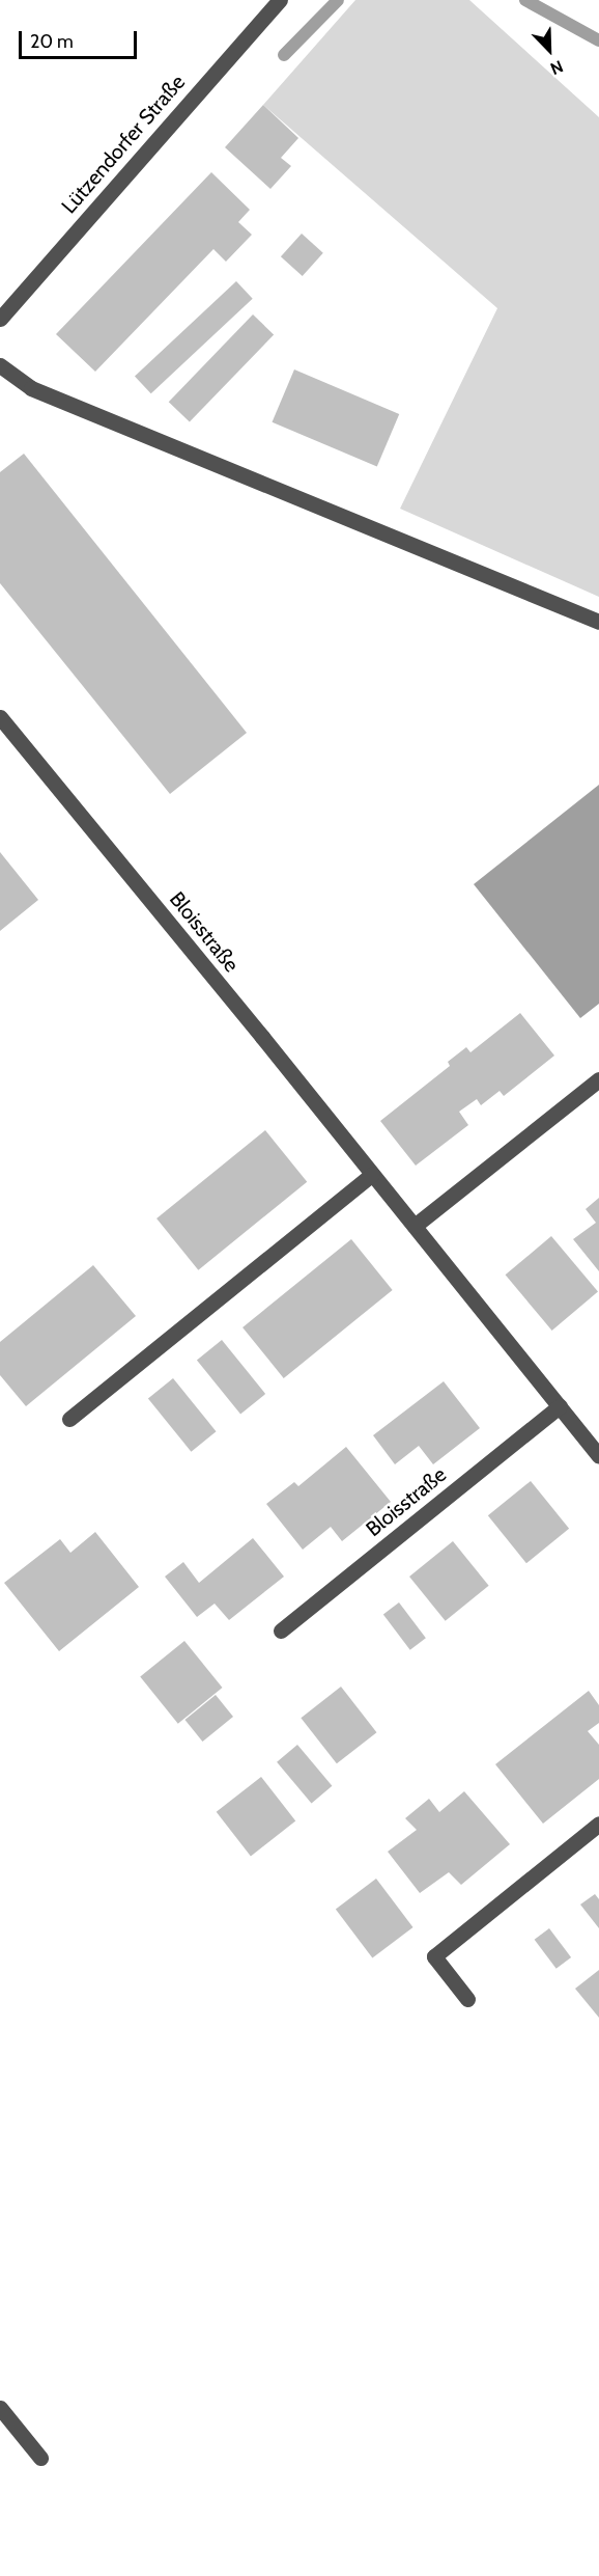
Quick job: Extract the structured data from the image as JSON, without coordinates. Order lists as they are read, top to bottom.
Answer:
{
  "streets": {
    "street": ["Lützendorfer Straße", "Bloisstraße"]
  },
  "scale_bar": "20 m",
  "north": "bottom right"
}
